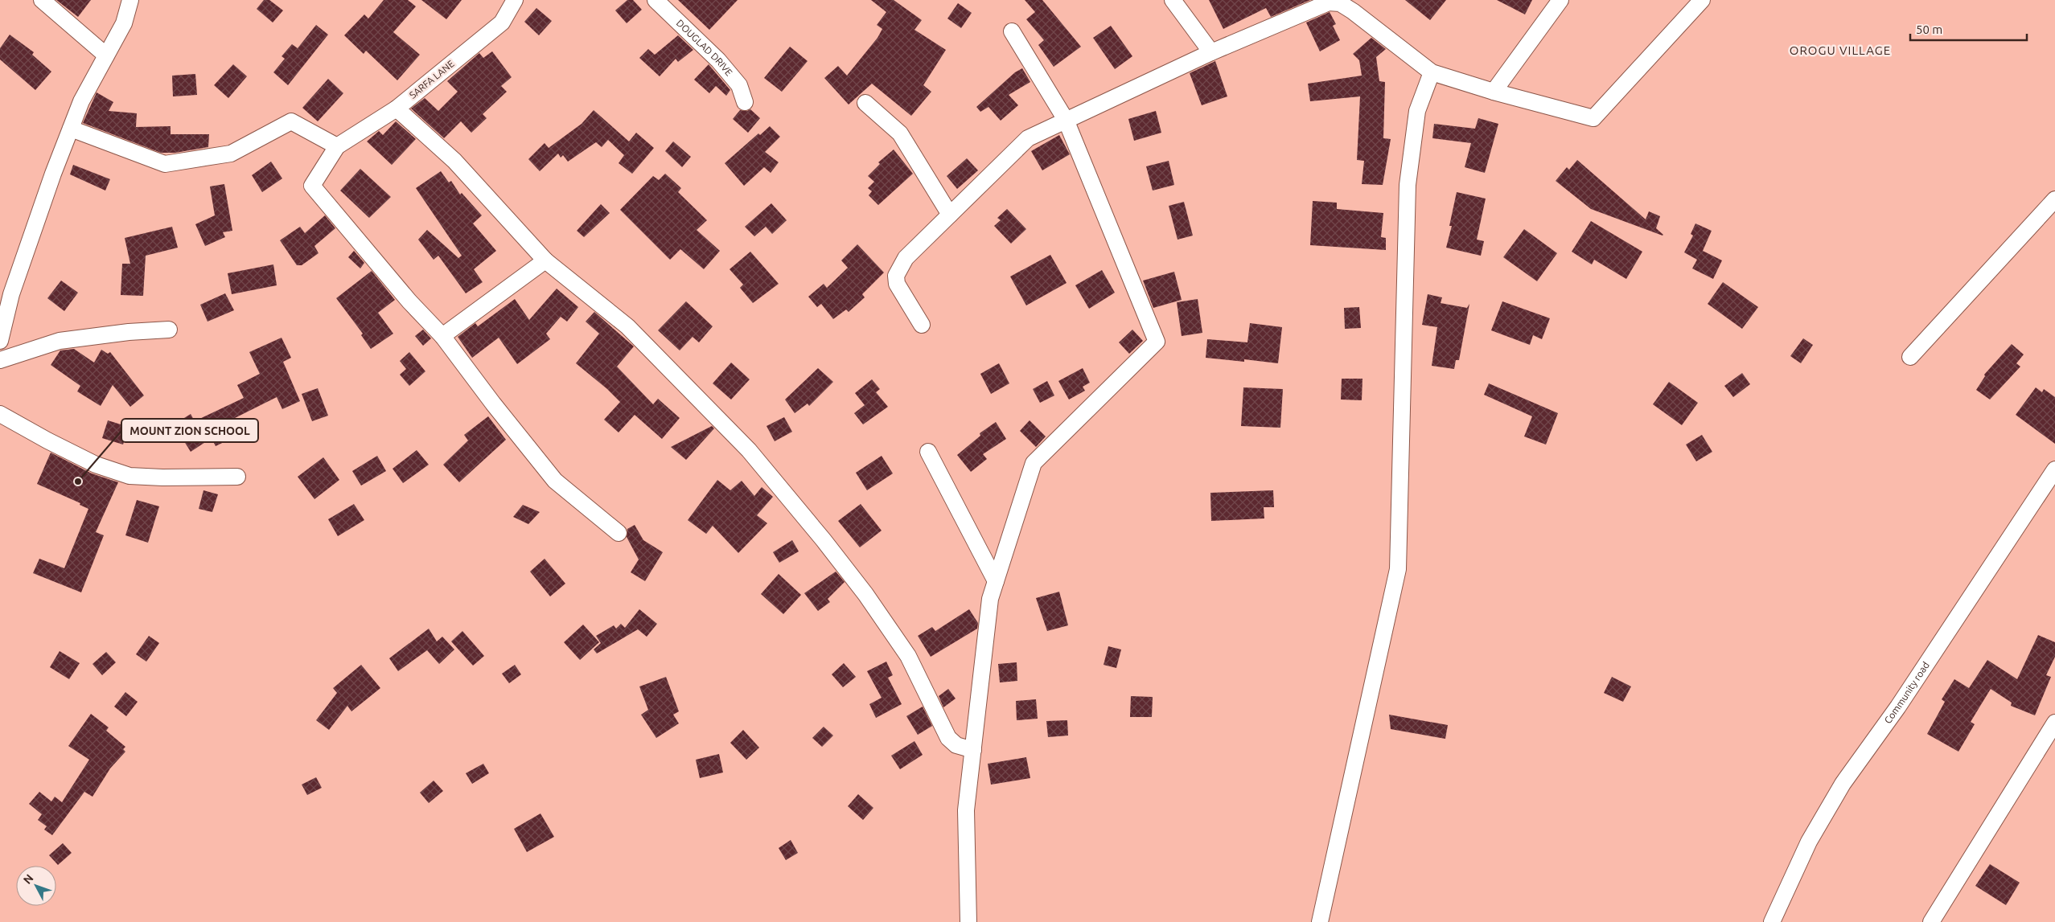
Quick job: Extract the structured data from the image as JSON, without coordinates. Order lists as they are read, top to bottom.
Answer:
{
  "streets": {
    "street": ["DOUGLAD DRIVE", "SARFA LANE", "Community road"]
  },
  "districts": ["OROGU VILLAGE"],
  "places": ["MOUNT ZION SCHOOL"],
  "scale_bar": "50 m",
  "north": "top left"
}
